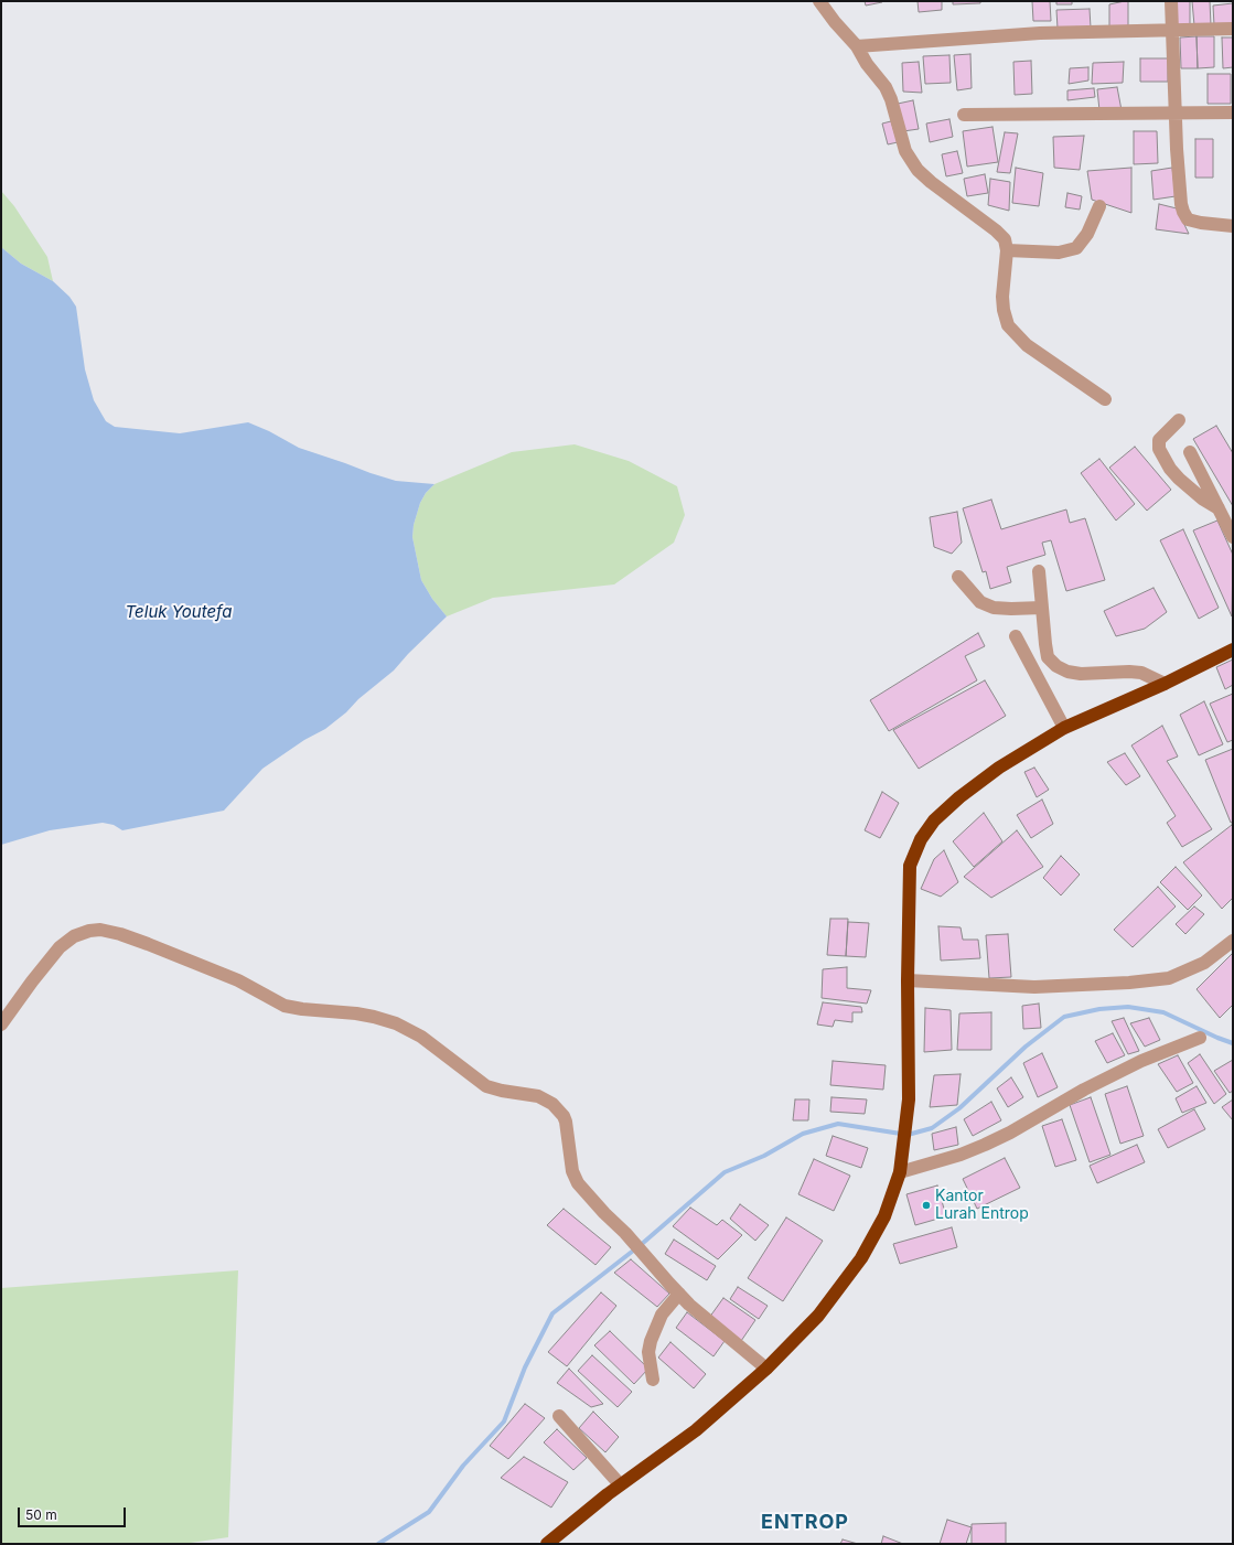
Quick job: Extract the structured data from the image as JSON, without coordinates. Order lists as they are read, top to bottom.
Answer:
{
  "districts": ["ENTROP"],
  "water": ["Teluk Youtefa"],
  "places": ["Kantor Lurah Entrop"],
  "scale_bar": "50 m"
}
